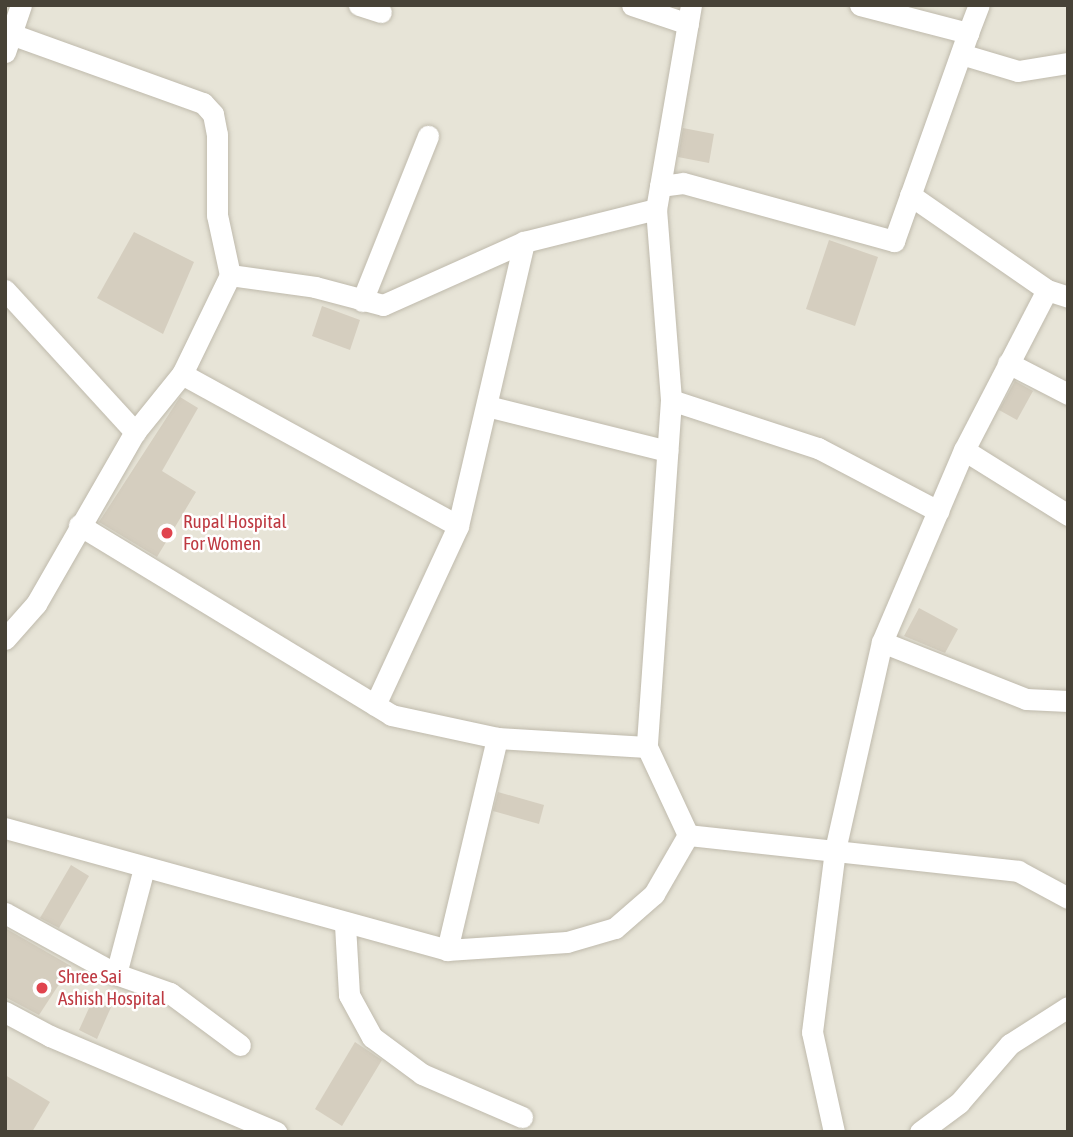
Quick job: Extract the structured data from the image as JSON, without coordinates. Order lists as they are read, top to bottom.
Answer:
{
  "places": ["Rupal Hospital For Women", "Shree Sai Ashish Hospital"]
}
